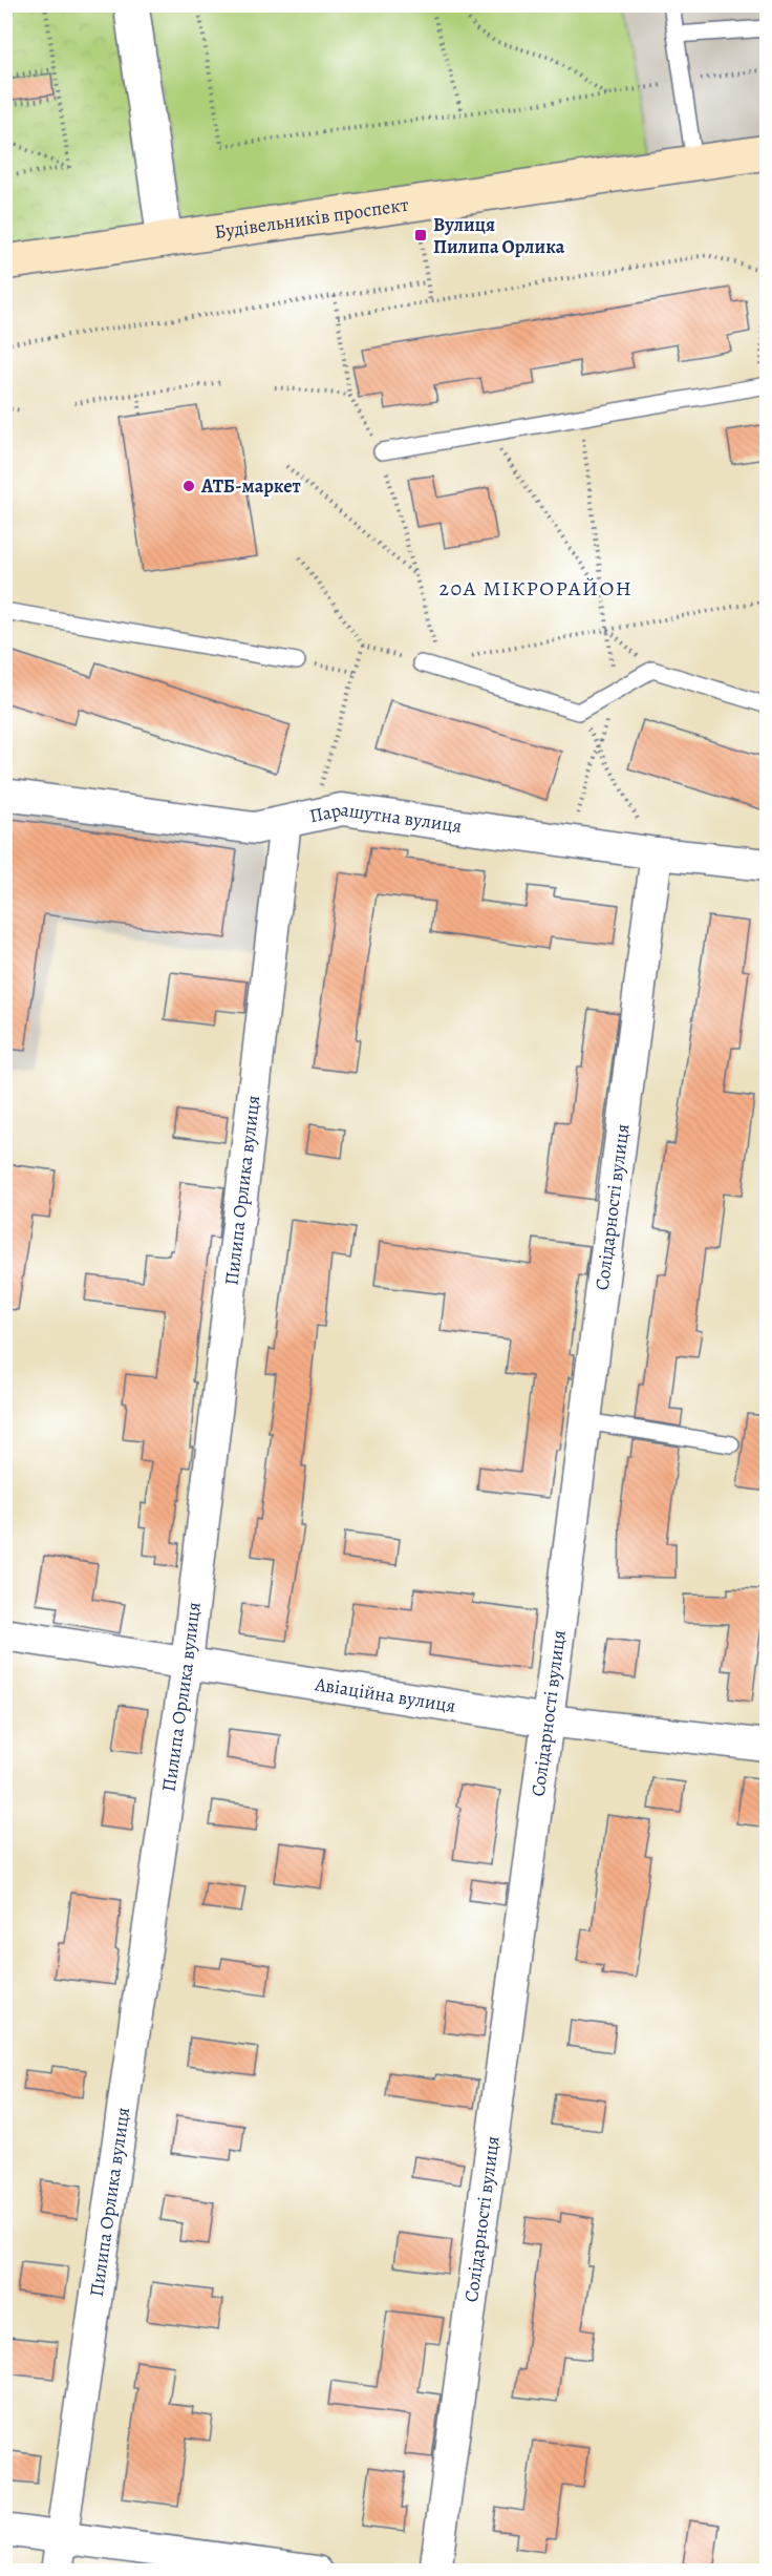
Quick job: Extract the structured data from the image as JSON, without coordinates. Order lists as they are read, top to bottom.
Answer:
{
  "streets": {
    "main road": ["Будівельників проспект"],
    "street": [
      "Парашутна вулиця",
      "Пилипа Орлика вулиця",
      "Солідарності вулиця",
      "Авіаційна вулиця"
    ]
  },
  "crossings": [
    ["Парашутна вулиця", "Пилипа Орлика вулиця"],
    ["Парашутна вулиця", "Солідарності вулиця"],
    ["Пилипа Орлика вулиця", "Авіаційна вулиця"],
    ["Солідарності вулиця", "Авіаційна вулиця"]
  ],
  "districts": ["20А МІКРОРАЙОН"],
  "places": {
    "transit": ["Вулиця Пилипа Орлика"],
    "other": ["АТБ-маркет"]
  }
}
